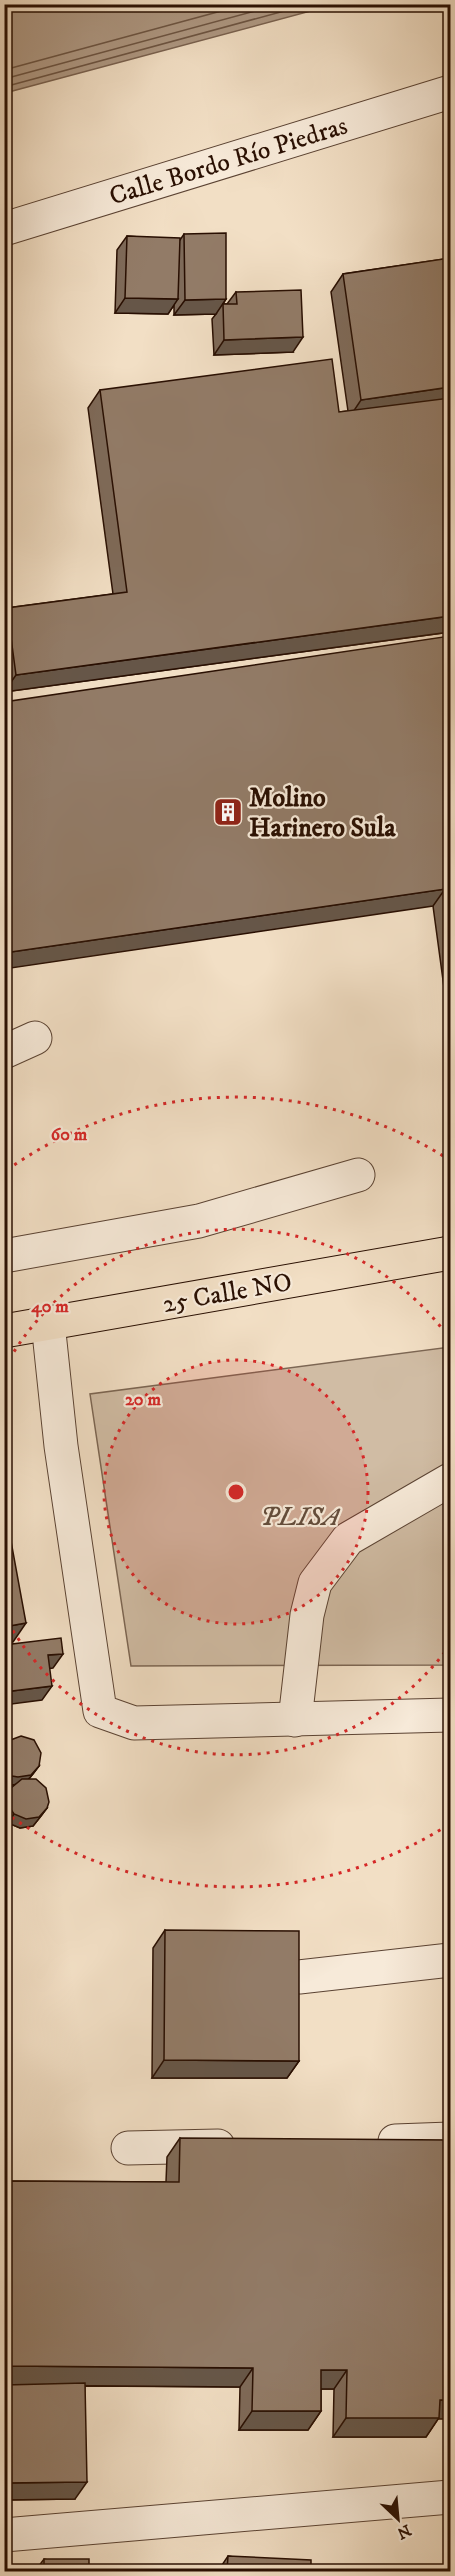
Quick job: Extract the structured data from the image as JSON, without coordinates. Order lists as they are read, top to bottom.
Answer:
{
  "streets": {
    "main road": ["25 Calle NO"],
    "street": ["Calle Bordo Río Piedras"]
  },
  "parks": ["PLISA"],
  "places": {
    "building": ["Molino Harinero Sula"]
  },
  "north": "bottom right",
  "rings": ["60 m", "40 m", "20 m"]
}
